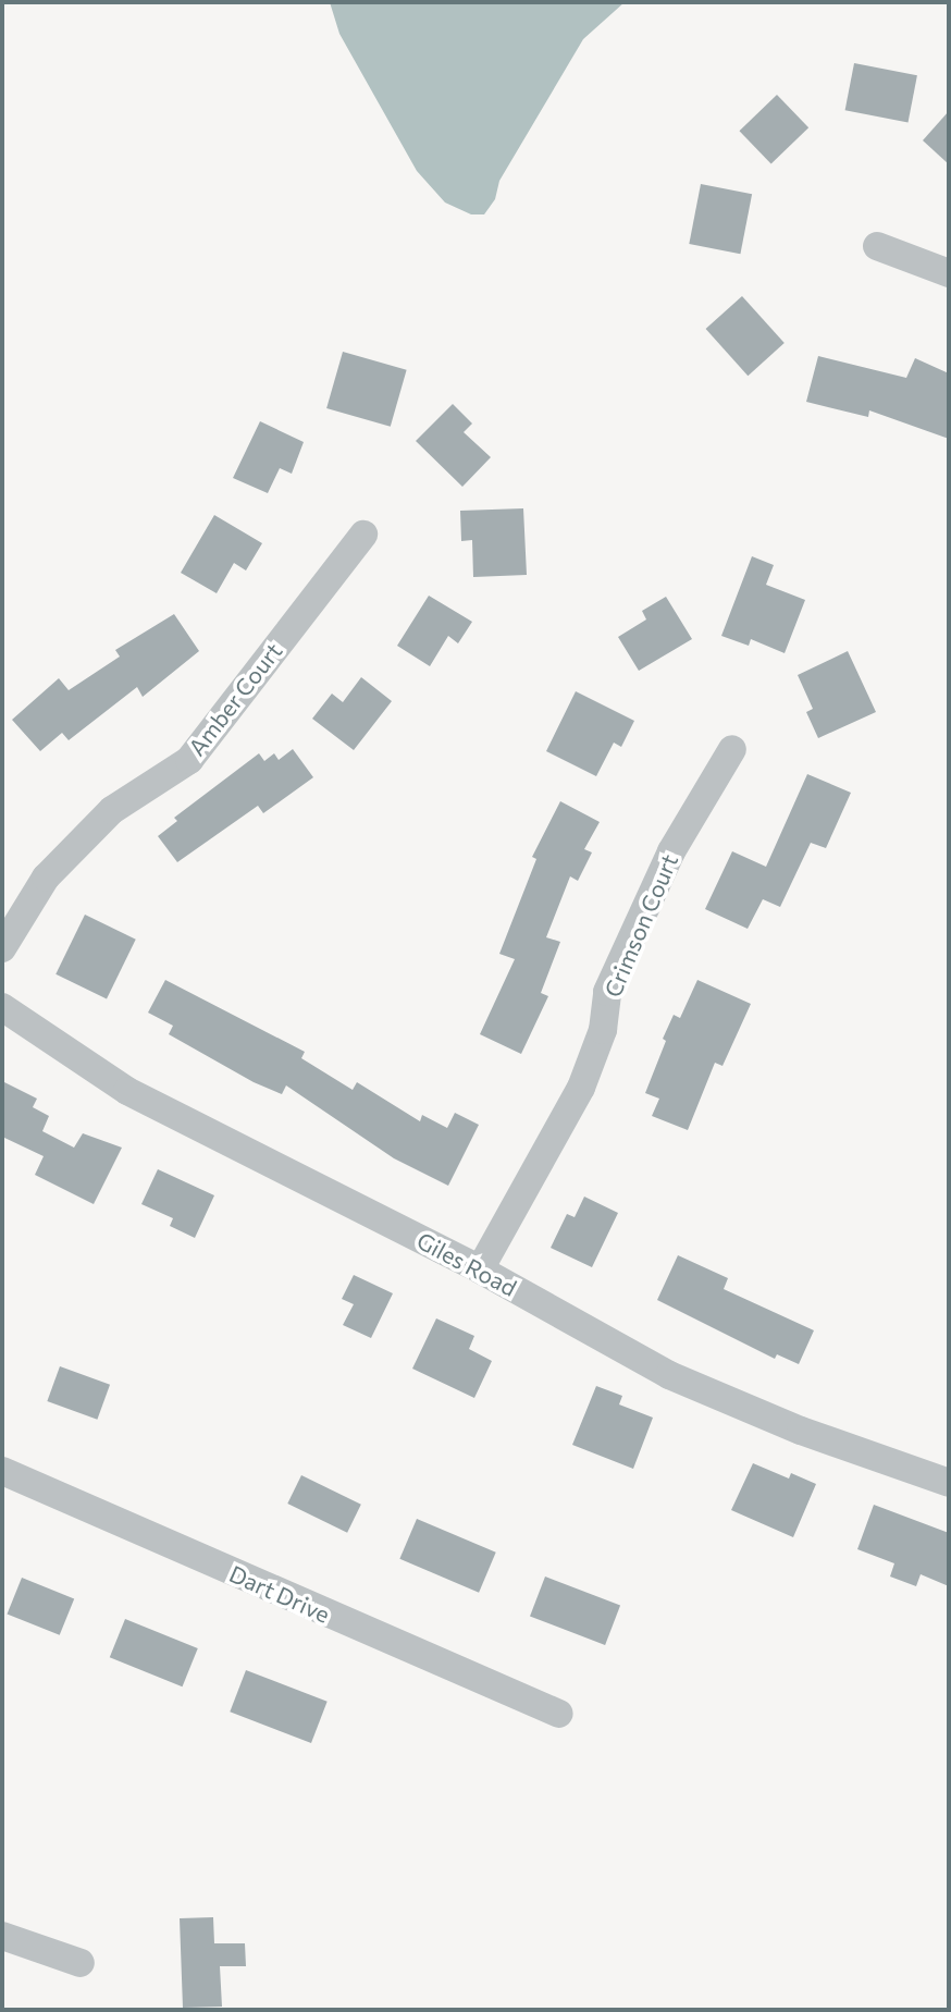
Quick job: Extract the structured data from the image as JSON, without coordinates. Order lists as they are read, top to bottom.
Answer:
{
  "streets": {
    "street": [
      "Amber Court",
      "Crimson Court",
      "Giles Road",
      "Dart Drive"
    ]
  },
  "crossings": [
    ["Crimson Court", "Giles Road"]
  ]
}
